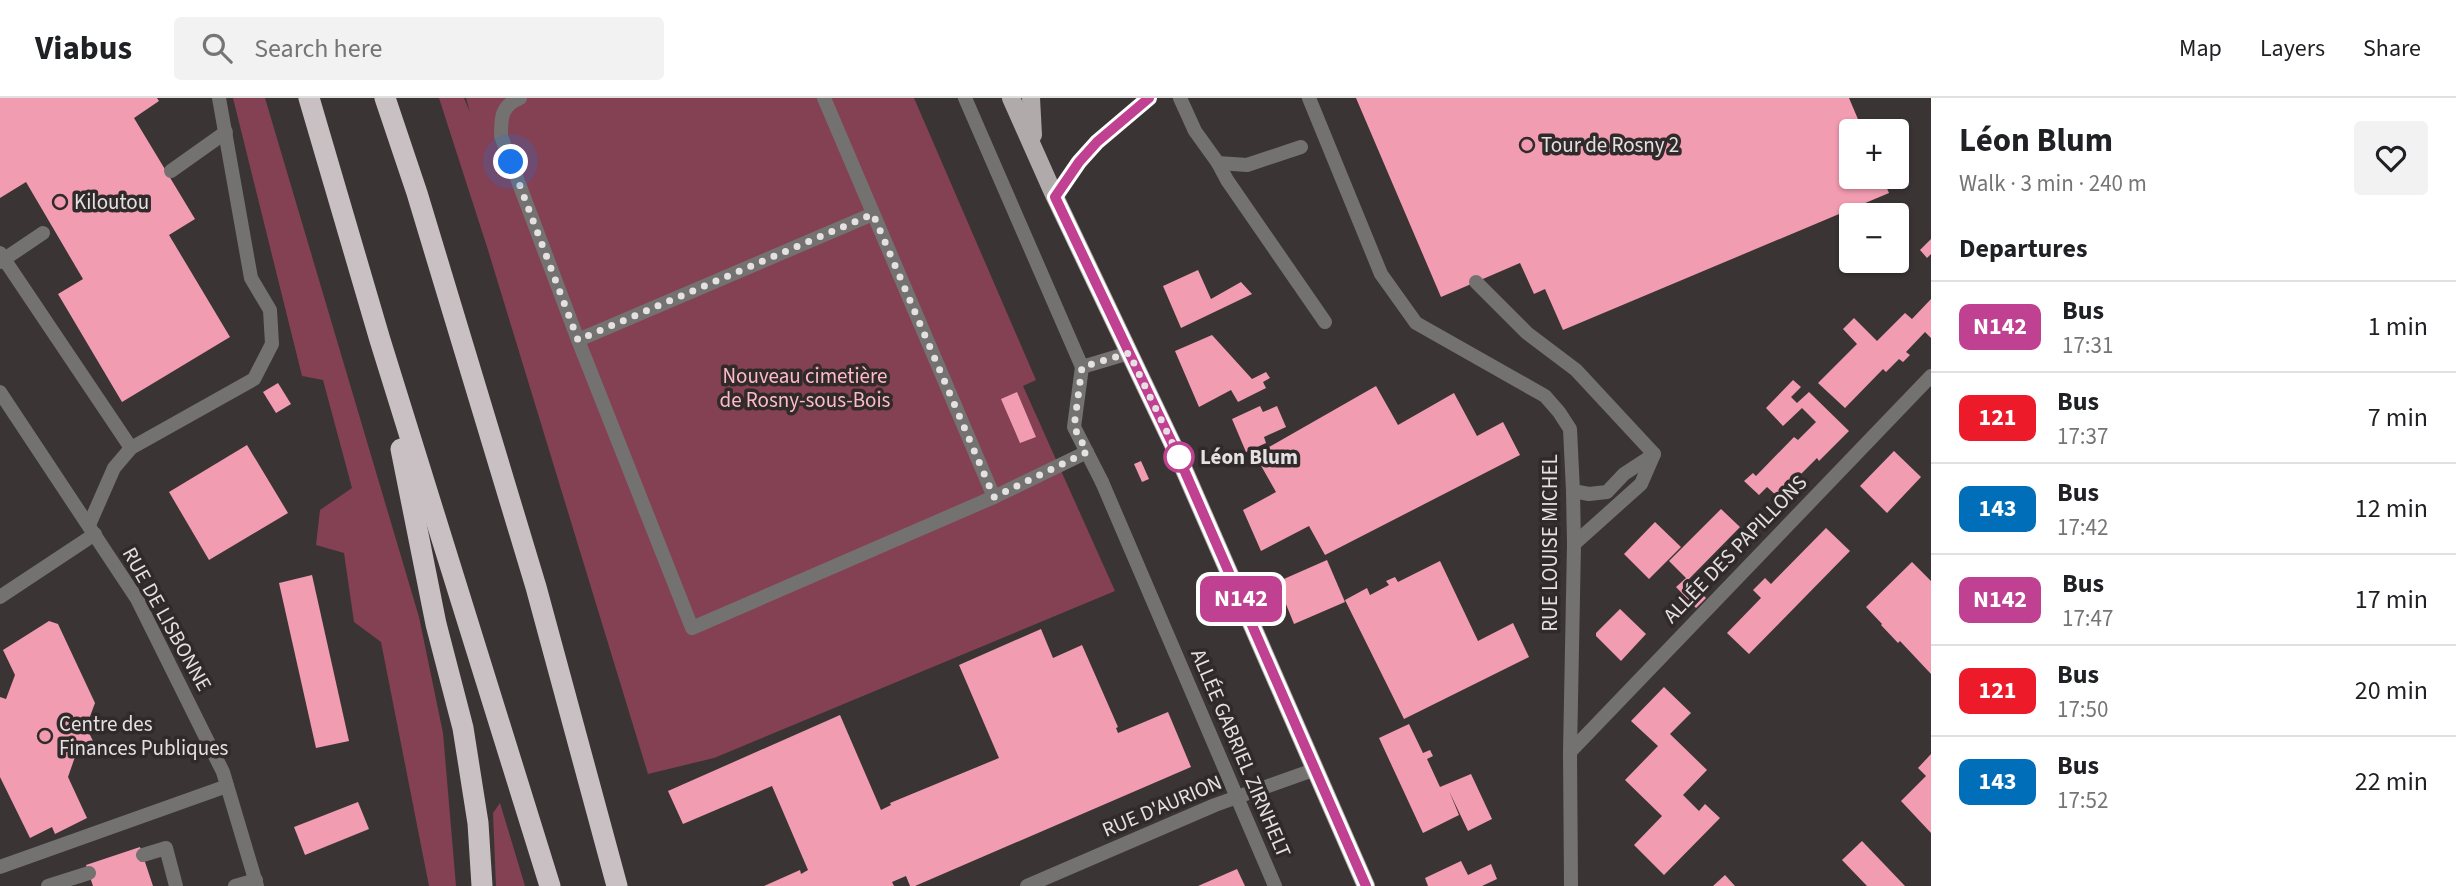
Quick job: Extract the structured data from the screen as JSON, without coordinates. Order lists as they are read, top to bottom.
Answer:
{
  "streets": {
    "street": [
      "RUE LOUISE MICHEL",
      "ALLÉE DES PAPILLONS",
      "RUE DE LISBONNE",
      "ALLÉE GABRIEL ZIRNHELT",
      "RUE D'AURION"
    ]
  },
  "crossings": [
    ["RUE LOUISE MICHEL", "ALLÉE DES PAPILLONS"],
    ["ALLÉE GABRIEL ZIRNHELT", "RUE D'AURION"]
  ],
  "parks": ["Nouveau cimetière de Rosny-sous-Bois"],
  "places": [
    "Tour de Rosny 2",
    "Kiloutou",
    "Léon Blum",
    "Centre des Finances Publiques"
  ],
  "lines": ["bus line N142"],
  "page": {
    "header": "Viabus",
    "search": "Search here",
    "nav": ["Map", "Layers", "Share"],
    "on_map": "N142",
    "heading": [
      ["Léon Blum", "Walk · 3 min · 240 m"],
      "Departures"
    ],
    "map_buttons": ["+", "−"],
    "list": [
      {
        "mark": "N142",
        "name": "Bus",
        "note": "17:31",
        "value": "1 min"
      },
      {
        "mark": "121",
        "name": "Bus",
        "note": "17:37",
        "value": "7 min"
      },
      {
        "mark": "143",
        "name": "Bus",
        "note": "17:42",
        "value": "12 min"
      },
      {
        "mark": "N142",
        "name": "Bus",
        "note": "17:47",
        "value": "17 min"
      },
      {
        "mark": "121",
        "name": "Bus",
        "note": "17:50",
        "value": "20 min"
      },
      {
        "mark": "143",
        "name": "Bus",
        "note": "17:52",
        "value": "22 min"
      }
    ]
  }
}
